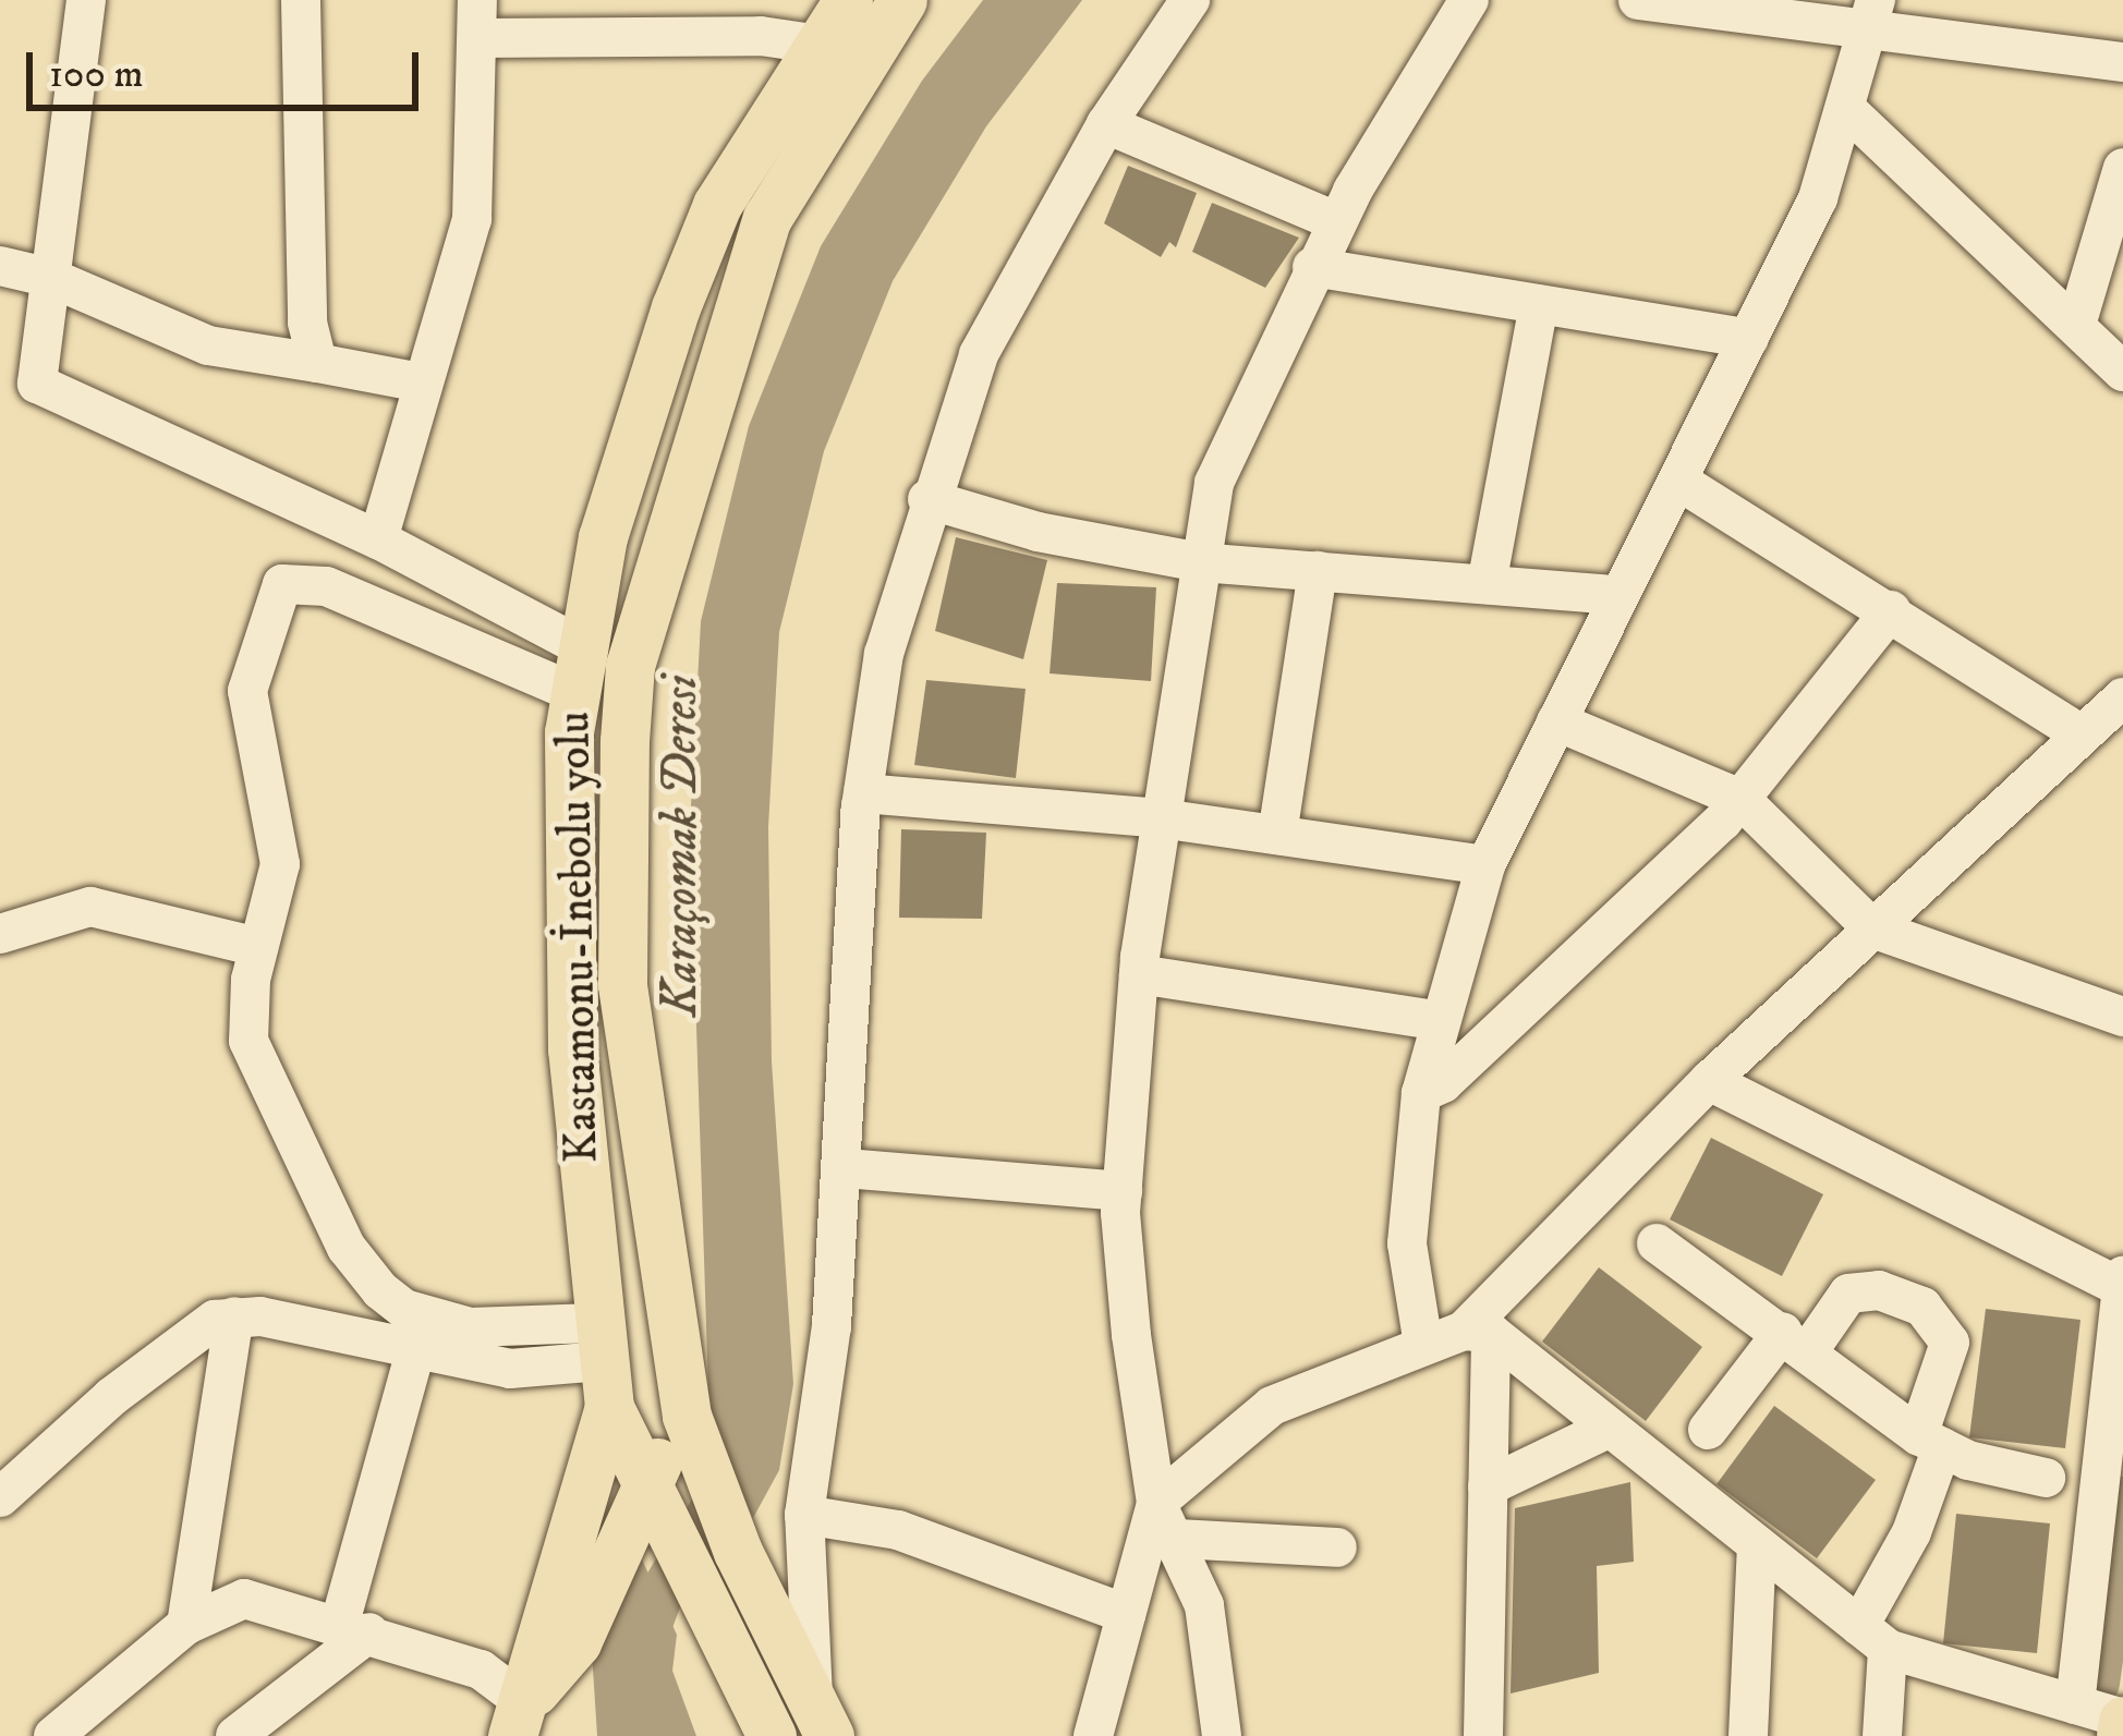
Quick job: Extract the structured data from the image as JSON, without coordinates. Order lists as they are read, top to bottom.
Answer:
{
  "streets": {
    "main road": ["Kastamonu-İnebolu yolu"]
  },
  "water": ["Karaçomak Deresi"],
  "scale_bar": "100 m"
}
